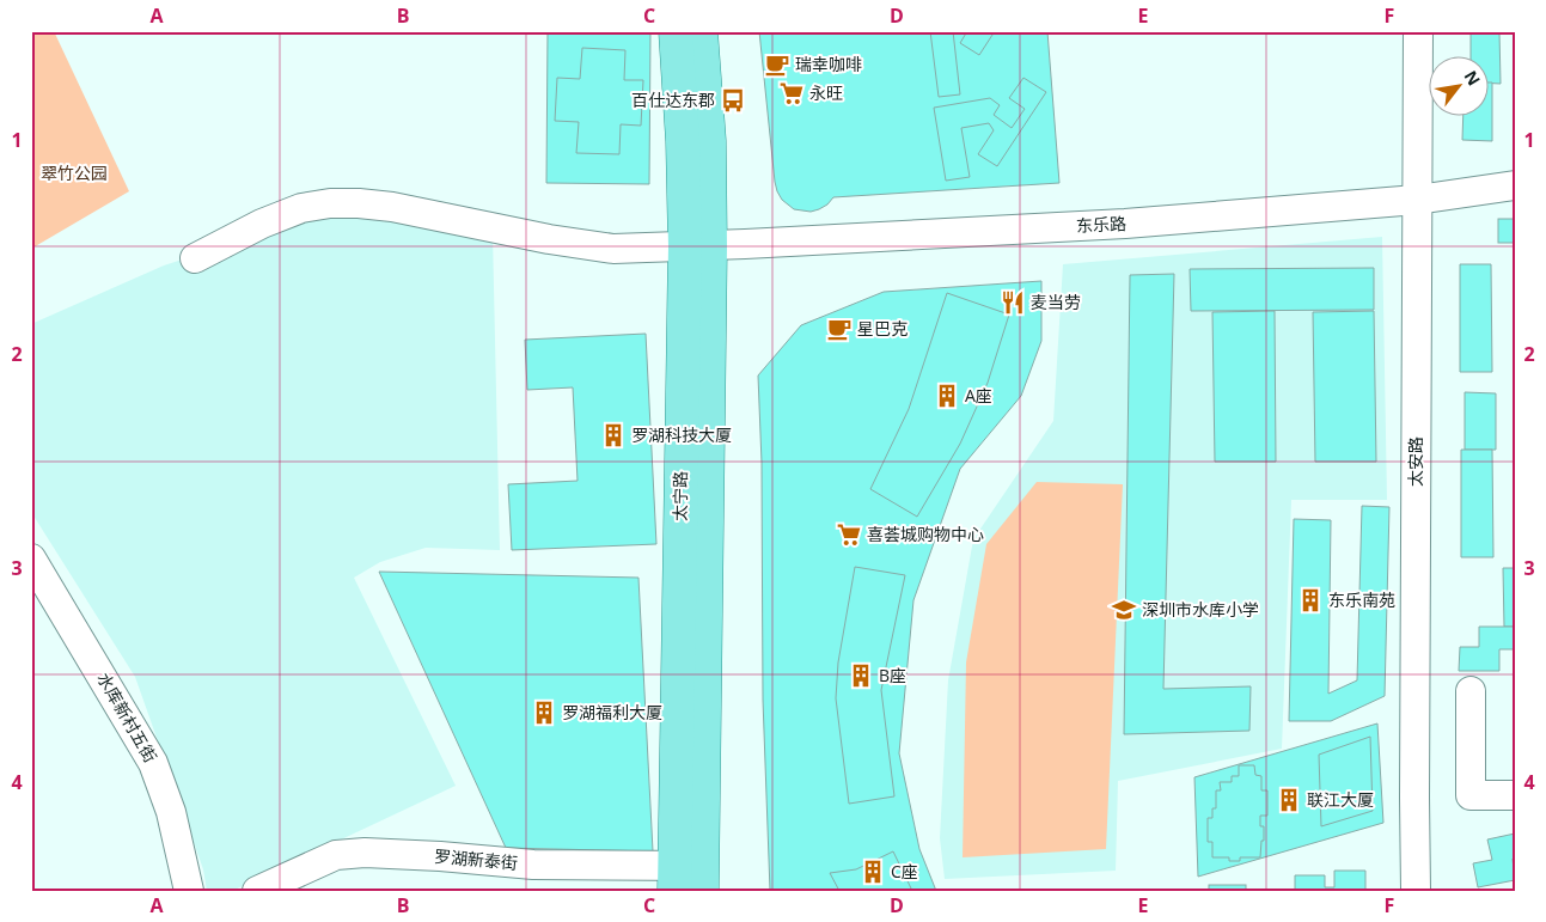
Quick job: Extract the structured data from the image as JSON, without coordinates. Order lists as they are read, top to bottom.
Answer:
{
  "streets": {
    "main road": ["太宁路"],
    "street": [
      "东乐路",
      "太安路",
      "水库新村五街",
      "罗湖新泰街"
    ]
  },
  "crossings": [
    ["东乐路", "太安路"],
    ["东乐路", "太宁路"],
    ["太宁路", "罗湖新泰街"]
  ],
  "parks": ["翠竹公园"],
  "places": {
    "cafe": ["瑞幸咖啡", "星巴克"],
    "supermarket": ["永旺", "喜荟城购物中心"],
    "bus stop": ["百仕达东郡"],
    "restaurant": ["麦当劳"],
    "building": [
      "A座",
      "罗湖科技大厦",
      "东乐南苑",
      "B座",
      "罗湖福利大厦",
      "联江大厦",
      "C座"
    ],
    "school or university": ["深圳市水库小学"]
  },
  "north": "top right",
  "grid": {
    "columns": [
      "A",
      "B",
      "C",
      "D",
      "E",
      "F"
    ],
    "rows": [
      "1",
      "2",
      "3",
      "4"
    ]
  }
}
